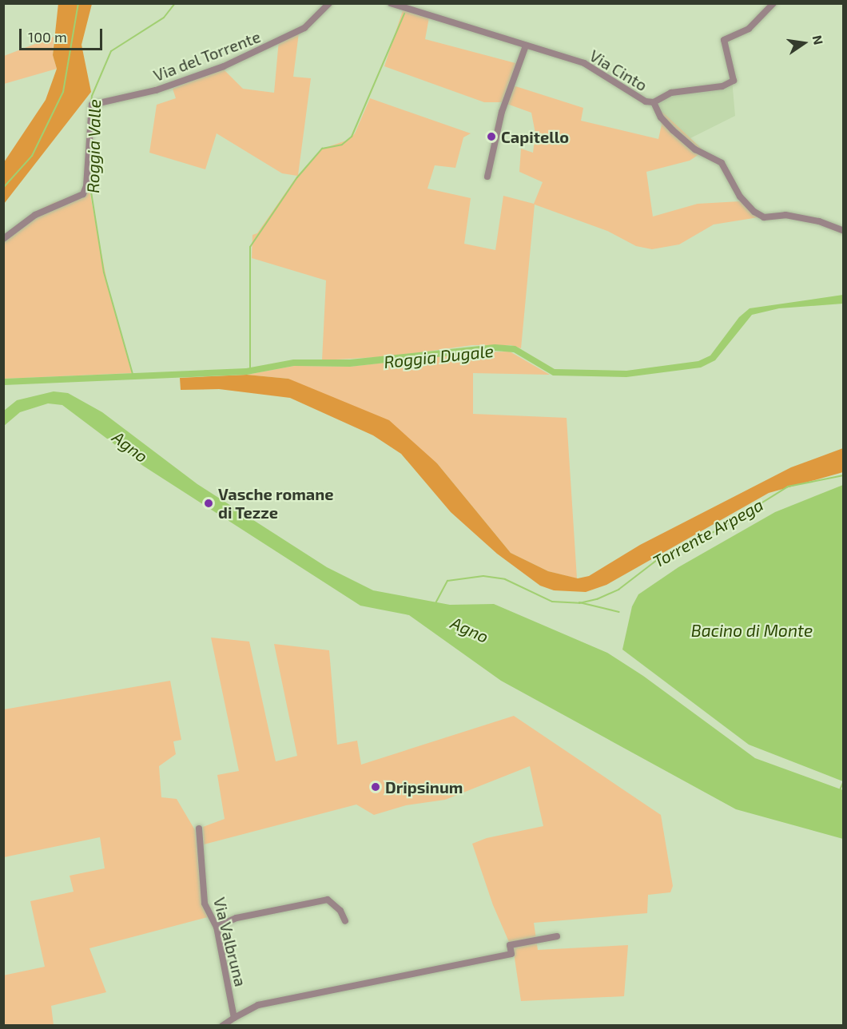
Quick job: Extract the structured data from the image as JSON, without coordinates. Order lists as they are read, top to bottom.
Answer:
{
  "streets": {
    "street": ["Via del Torrente", "Via Cinto", "Via Valbruna"]
  },
  "water": [
    "Roggia Valle",
    "Roggia Dugale",
    "Agno",
    "Torrente Arpega",
    "Bacino di Monte"
  ],
  "places": ["Capitello", "Vasche romane di Tezze", "Dripsinum"],
  "scale_bar": "100 m",
  "north": "right"
}
